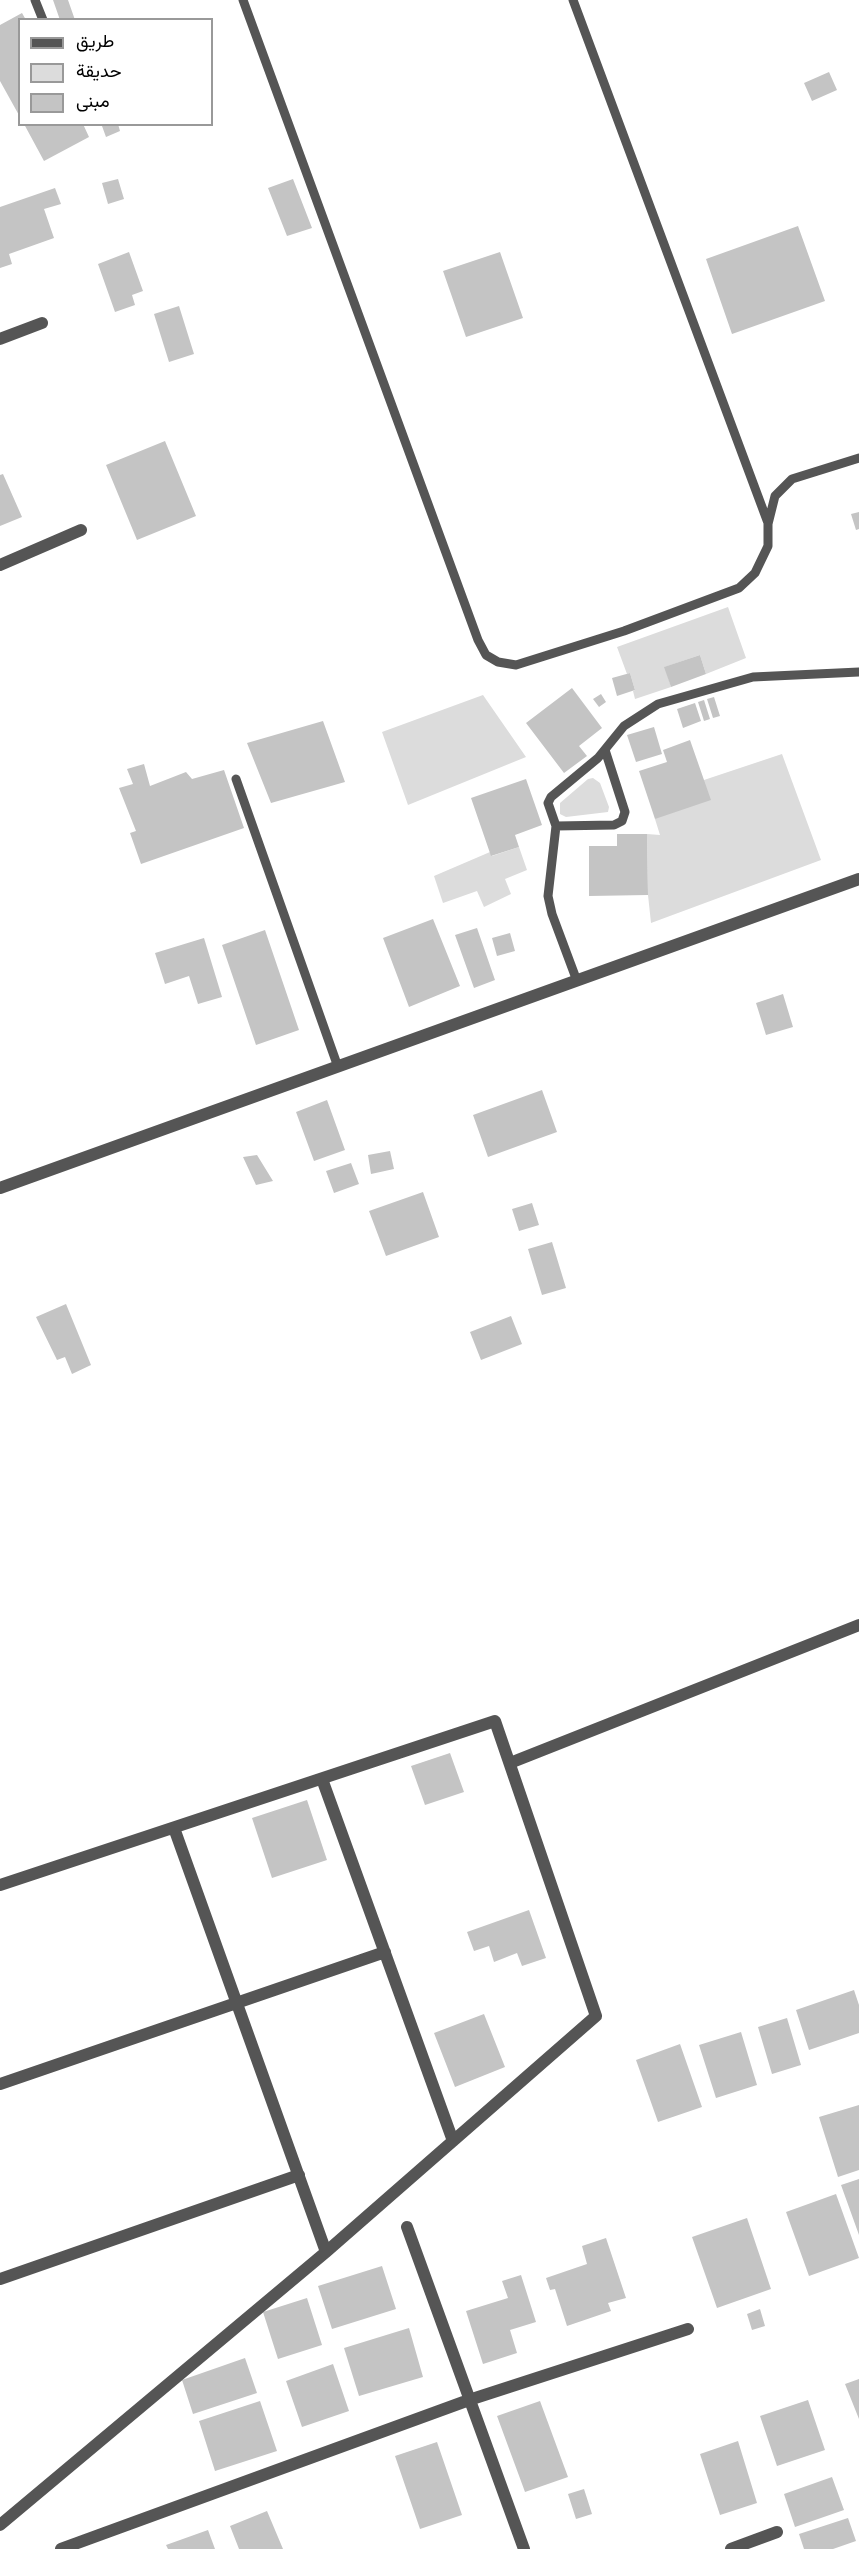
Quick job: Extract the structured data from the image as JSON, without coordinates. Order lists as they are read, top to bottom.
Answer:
{
  "legend": ["طريق", "حديقة", "مبنى"]
}
